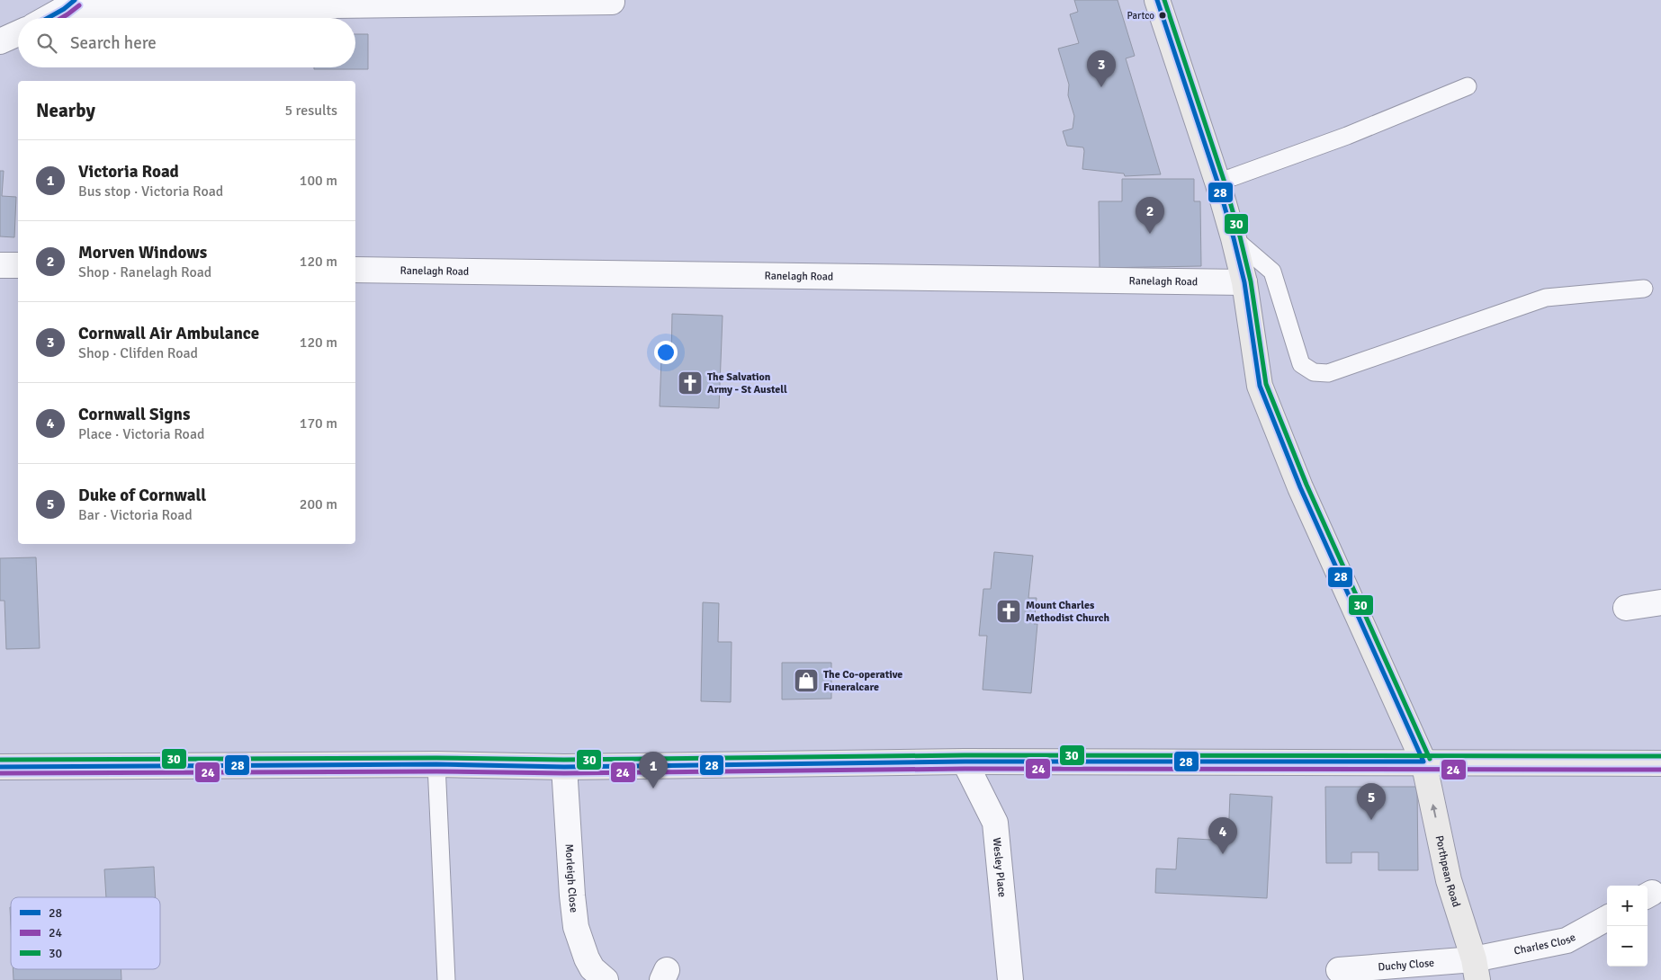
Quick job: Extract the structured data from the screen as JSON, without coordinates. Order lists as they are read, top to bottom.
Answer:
{
  "streets": {
    "street": [
      "Ranelagh Road",
      "Wesley Place",
      "Porthpean Road",
      "Morleigh Close",
      "Charles Close",
      "Duchy Close"
    ]
  },
  "crossings": [
    ["Ranelagh Road", "Porthpean Road"],
    ["Porthpean Road", "Charles Close"],
    ["Porthpean Road", "Duchy Close"],
    ["Charles Close", "Duchy Close"]
  ],
  "places": {
    "other": ["Partco"],
    "church": ["The Salvation Army - St Austell", "Mount Charles Methodist Church"],
    "shop": ["The Co-operative Funeralcare"]
  },
  "lines": ["transit line 28", "transit line 30", "transit line 24"],
  "legend": ["28", "24", "30"],
  "page": {
    "search": "Search here",
    "pins": [
      "3",
      "2",
      "1",
      "5",
      "4"
    ],
    "heading": ["Nearby", "5 results"],
    "list": [
      {
        "mark": "1",
        "name": "Victoria Road",
        "note": "Bus stop · Victoria Road",
        "value": "100 m"
      },
      {
        "mark": "2",
        "name": "Morven Windows",
        "note": "Shop · Ranelagh Road",
        "value": "120 m"
      },
      {
        "mark": "3",
        "name": "Cornwall Air Ambulance",
        "note": "Shop · Clifden Road",
        "value": "120 m"
      },
      {
        "mark": "4",
        "name": "Cornwall Signs",
        "note": "Place · Victoria Road",
        "value": "170 m"
      },
      {
        "mark": "5",
        "name": "Duke of Cornwall",
        "note": "Bar · Victoria Road",
        "value": "200 m"
      }
    ],
    "map_buttons": ["+", "−"]
  }
}
